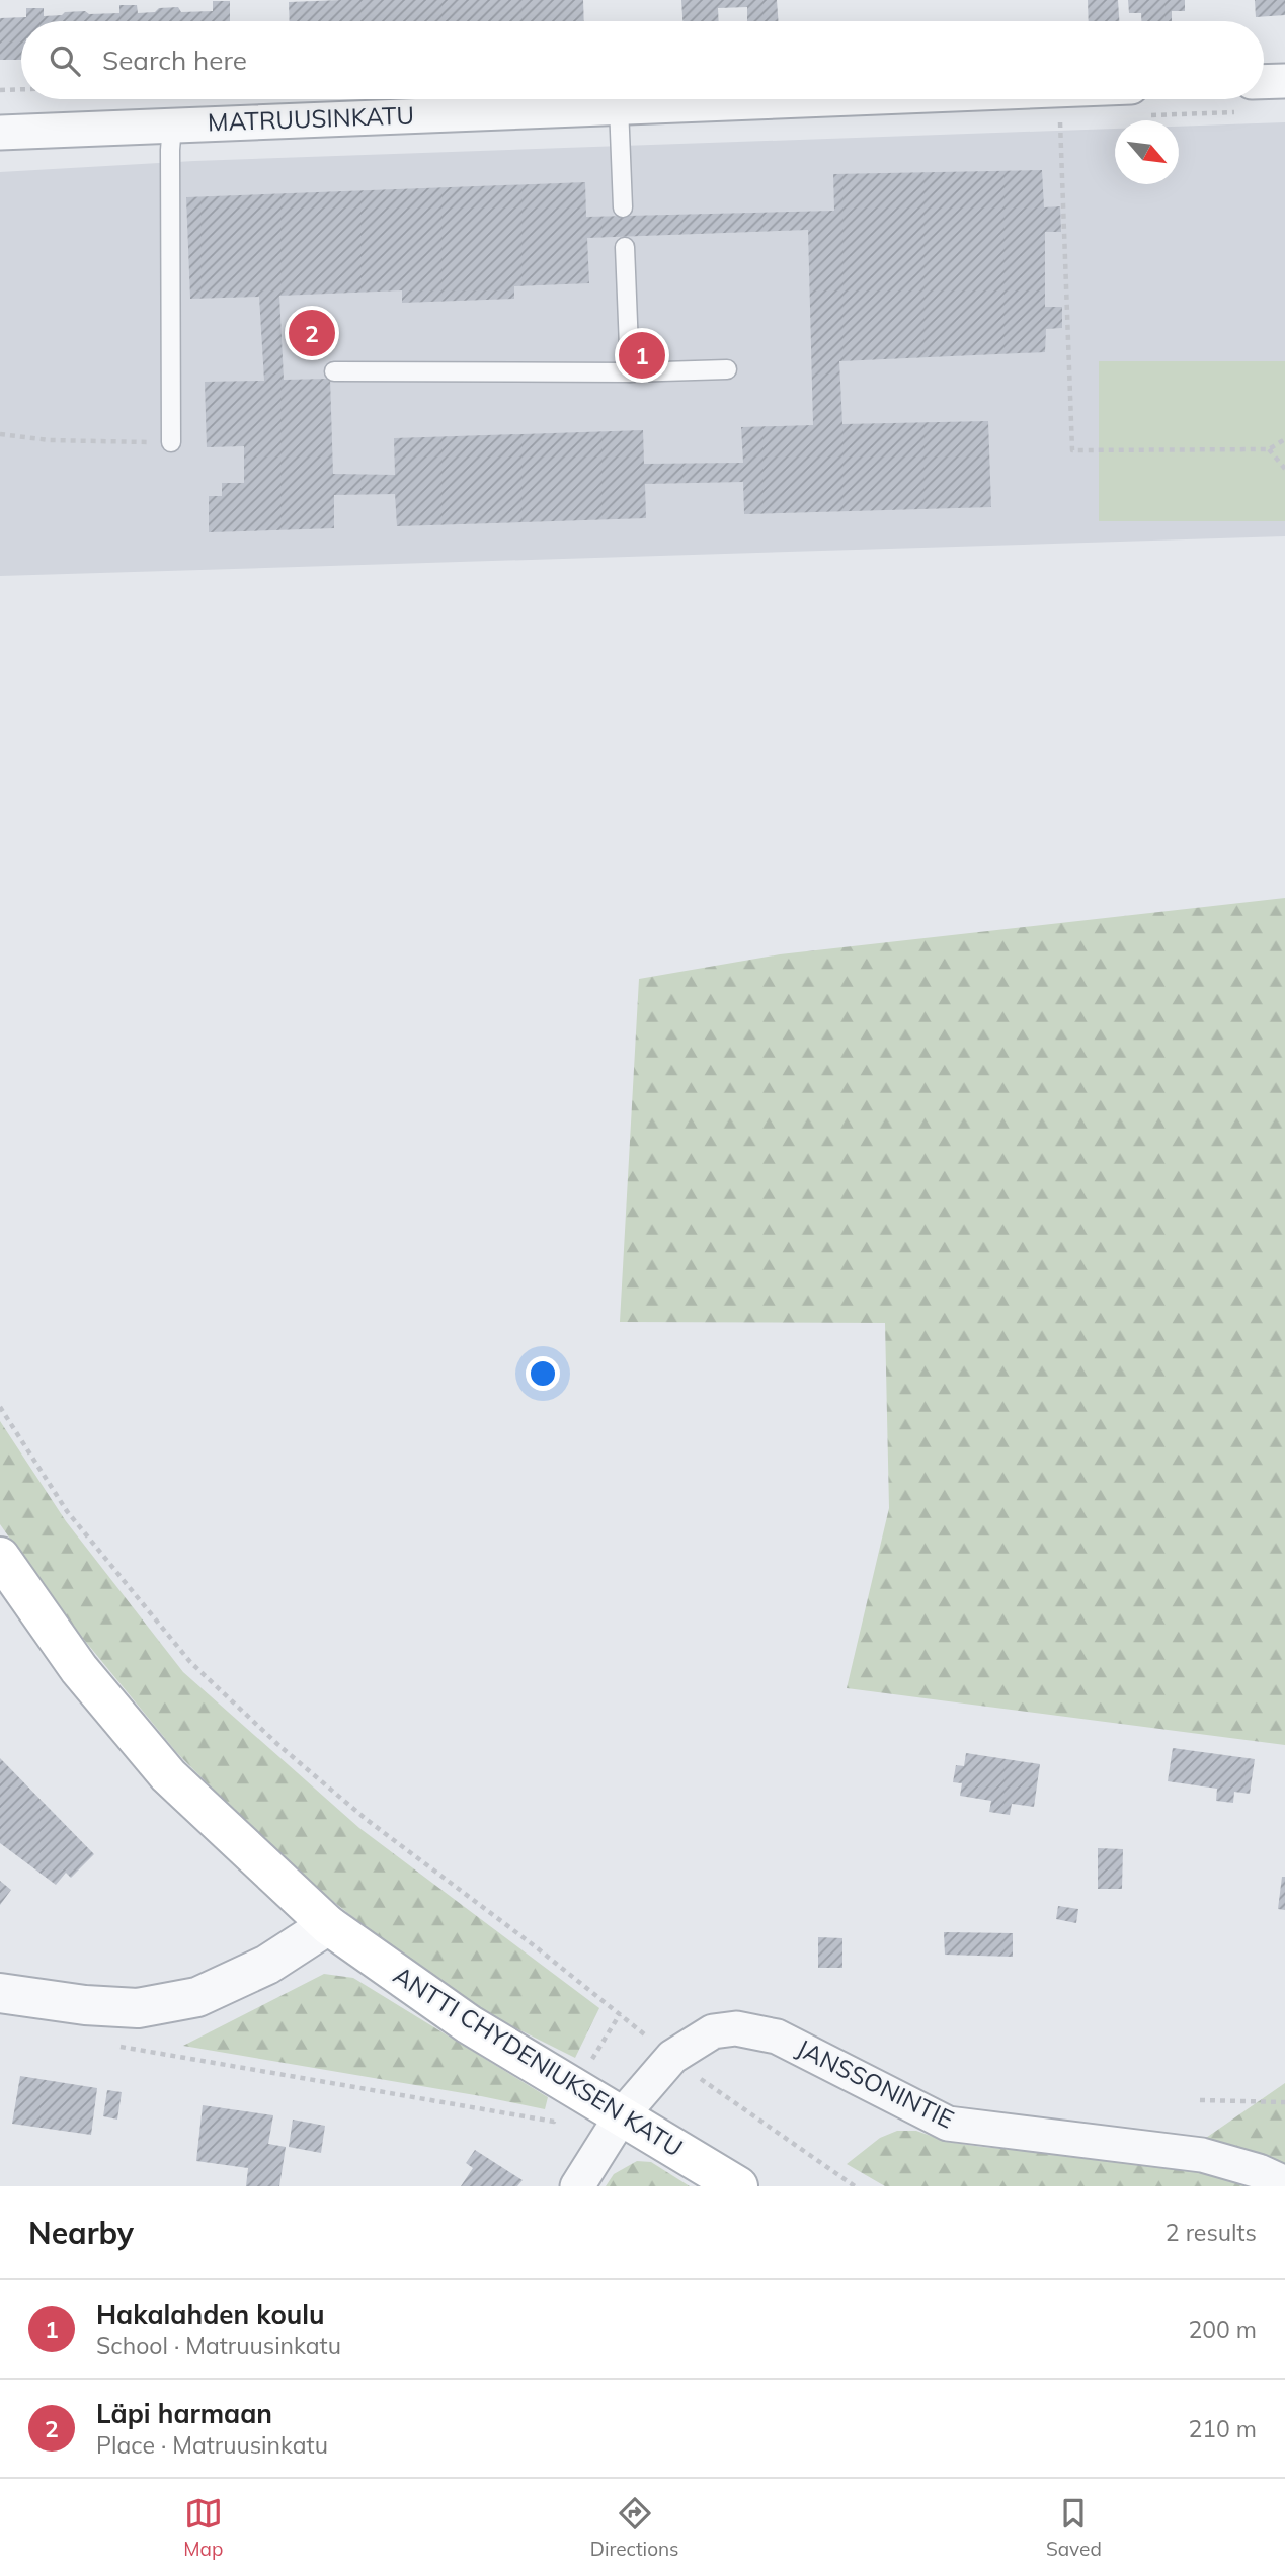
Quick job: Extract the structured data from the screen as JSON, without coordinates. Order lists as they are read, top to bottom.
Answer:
{
  "streets": {
    "main road": ["ANTTI CHYDENIUKSEN KATU"],
    "street": ["MATRUUSINKATU", "JANSSONINTIE"]
  },
  "crossings": [
    ["ANTTI CHYDENIUKSEN KATU", "JANSSONINTIE"]
  ],
  "north": "bottom right",
  "page": {
    "search": "Search here",
    "pins": ["2", "1"],
    "heading": ["Nearby", "2 results"],
    "list": [
      {
        "mark": "1",
        "name": "Hakalahden koulu",
        "note": "School · Matruusinkatu",
        "value": "200 m"
      },
      {
        "mark": "2",
        "name": "Läpi harmaan",
        "note": "Place · Matruusinkatu",
        "value": "210 m"
      }
    ],
    "nav": ["Map", "Directions", "Saved"]
  }
}
